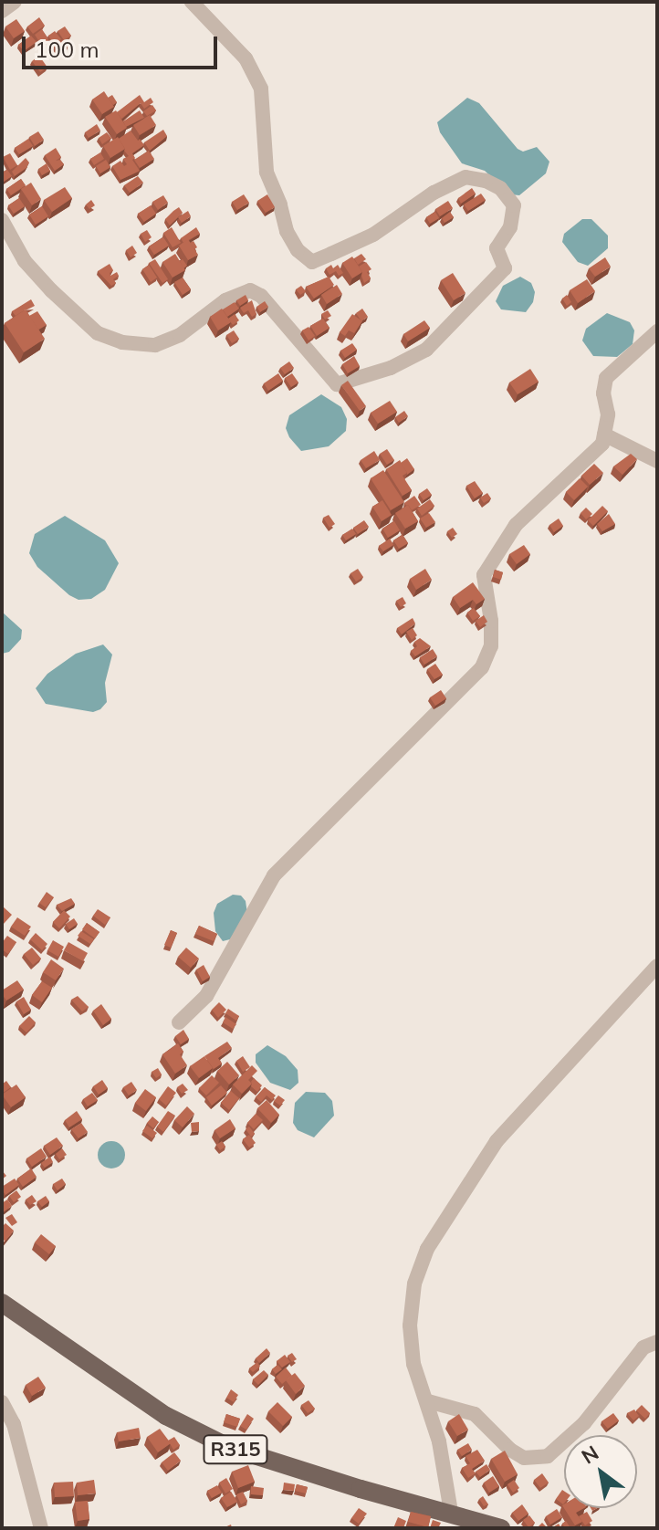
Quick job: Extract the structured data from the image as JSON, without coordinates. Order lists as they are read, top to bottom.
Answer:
{
  "streets": {
    "main road": ["R315"]
  },
  "scale_bar": "100 m",
  "north": "top left"
}
